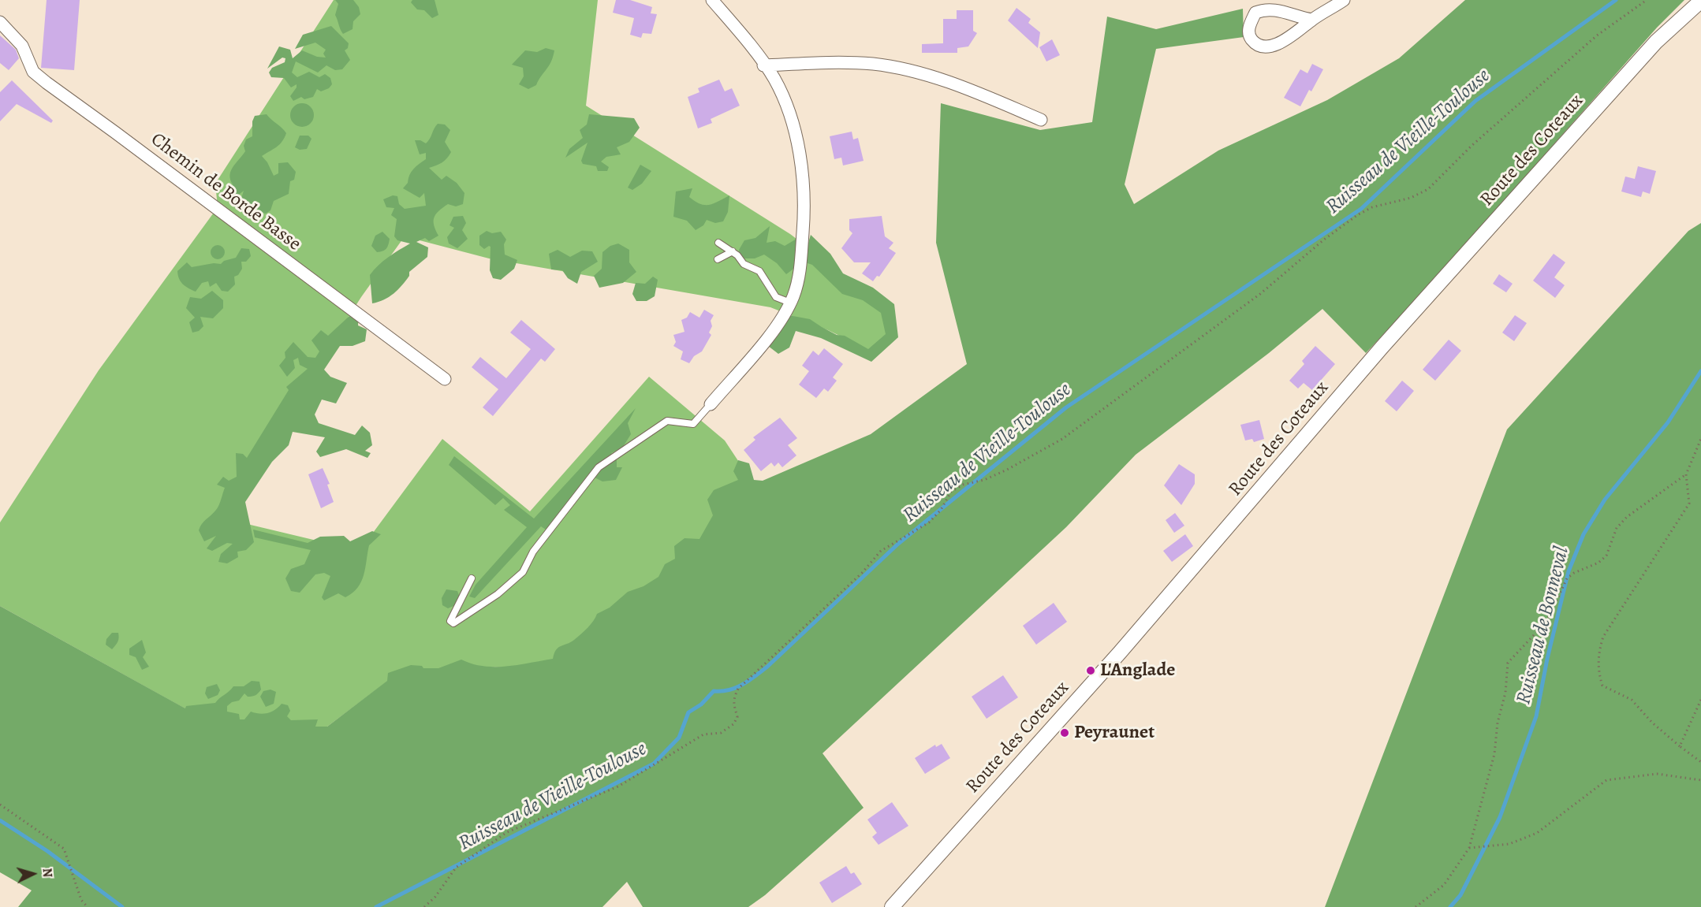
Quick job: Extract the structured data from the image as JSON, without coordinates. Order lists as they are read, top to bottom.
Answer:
{
  "streets": {
    "street": ["Route des Coteaux", "Chemin de Borde Basse"]
  },
  "water": ["Ruisseau de Vieille-Toulouse", "Ruisseau de Bonneval"],
  "places": ["L'Anglade", "Peyraunet"],
  "north": "right"
}
